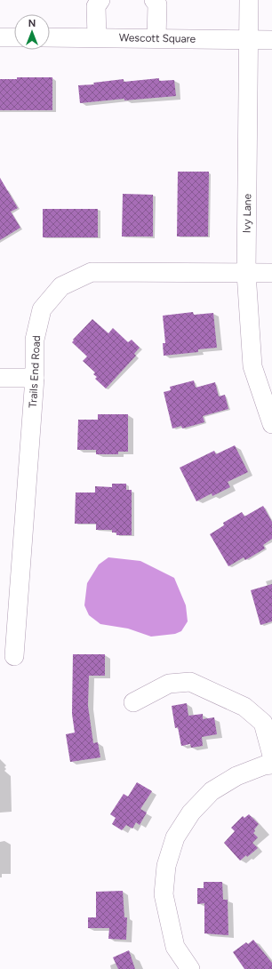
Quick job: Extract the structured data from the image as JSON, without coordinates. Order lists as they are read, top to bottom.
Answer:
{
  "streets": {
    "street": ["Wescott Square", "Ivy Lane", "Trails End Road"]
  },
  "crossings": [
    ["Wescott Square", "Ivy Lane"],
    ["Ivy Lane", "Trails End Road"]
  ],
  "north": "top"
}
